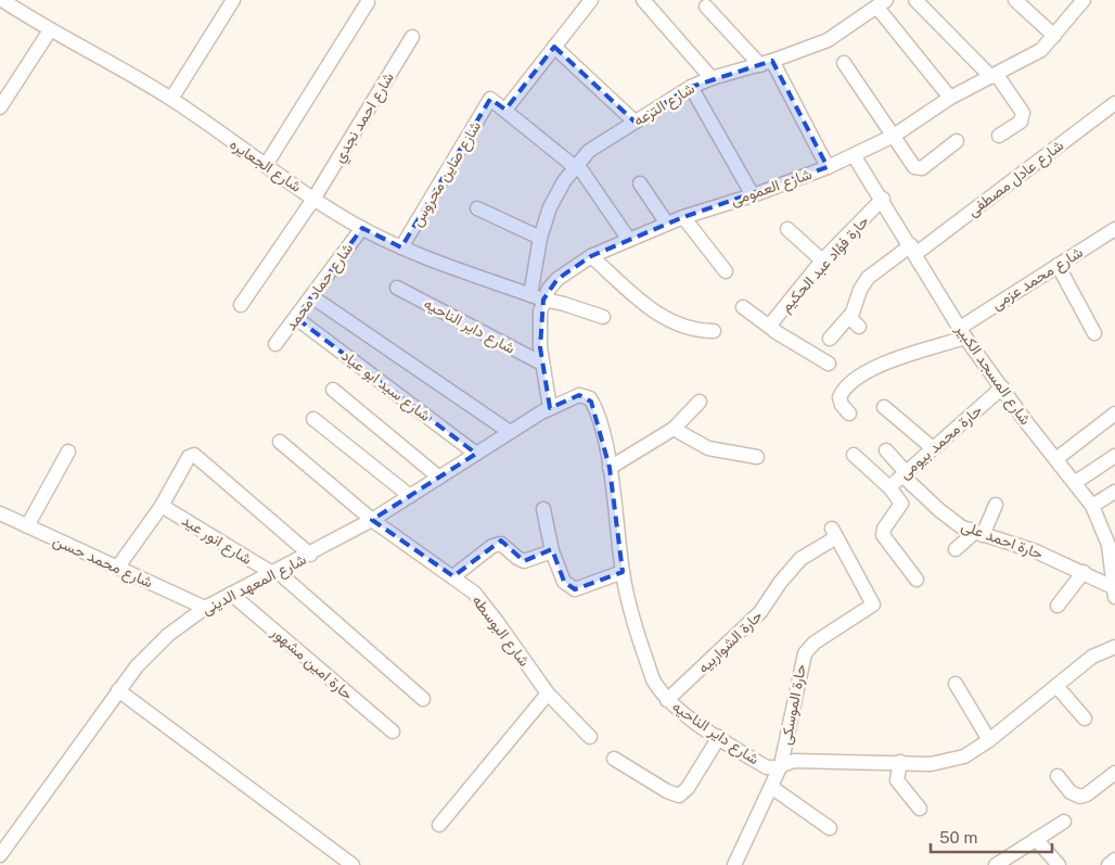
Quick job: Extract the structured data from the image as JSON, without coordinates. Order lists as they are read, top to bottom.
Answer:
{
  "streets": {
    "street": [
      "شارع الترعه",
      "شارع احمد نجدي",
      "شارع الجعايره",
      "شارع صاين محروس",
      "شارع عادل مصطفى",
      "شارع العمومى",
      "حارة فؤاد عبد الحكيم",
      "شارع محمد عزمى",
      "شارع حماد محمد",
      "شارع داير الناحيه",
      "شارع المسجد الكبير",
      "شارع سيد ابو عياد",
      "حارة محمد بيومى",
      "شارع انور عيد",
      "حارة احمد على",
      "شارع محمد حسن",
      "شارع المعهد الدينى",
      "شارع البوسطه",
      "حارة الشواربيه",
      "حارة امين مشهور",
      "حارة الموسكى"
    ]
  },
  "crossings": [
    ["شارع الترعه", "شارع الجعايره"],
    ["شارع الترعه", "شارع العمومى"],
    ["شارع احمد نجدي", "شارع الجعايره"],
    ["شارع الجعايره", "شارع صاين محروس"],
    ["شارع الجعايره", "شارع العمومى"],
    ["شارع الجعايره", "شارع حماد محمد"],
    ["شارع عادل مصطفى", "شارع المسجد الكبير"],
    ["شارع العمومى", "شارع داير الناحيه"],
    ["شارع العمومى", "شارع المسجد الكبير"],
    ["شارع العمومى", "شارع المعهد الدينى"],
    ["حارة فؤاد عبد الحكيم", "شارع المسجد الكبير"],
    ["شارع محمد عزمى", "شارع المسجد الكبير"],
    ["شارع حماد محمد", "شارع سيد ابو عياد"],
    ["شارع داير الناحيه", "شارع المعهد الدينى"],
    ["شارع داير الناحيه", "حارة الشواربيه"],
    ["شارع داير الناحيه", "حارة الموسكى"],
    ["شارع المسجد الكبير", "حارة محمد بيومى"],
    ["شارع المسجد الكبير", "حارة احمد على"],
    ["شارع سيد ابو عياد", "شارع المعهد الدينى"],
    ["حارة محمد بيومى", "حارة احمد على"],
    ["شارع انور عيد", "شارع المعهد الدينى"],
    ["شارع محمد حسن", "شارع المعهد الدينى"],
    ["شارع المعهد الدينى", "شارع البوسطه"],
    ["شارع المعهد الدينى", "حارة امين مشهور"],
    ["حارة الشواربيه", "حارة الموسكى"]
  ],
  "scale_bar": "50 m"
}
